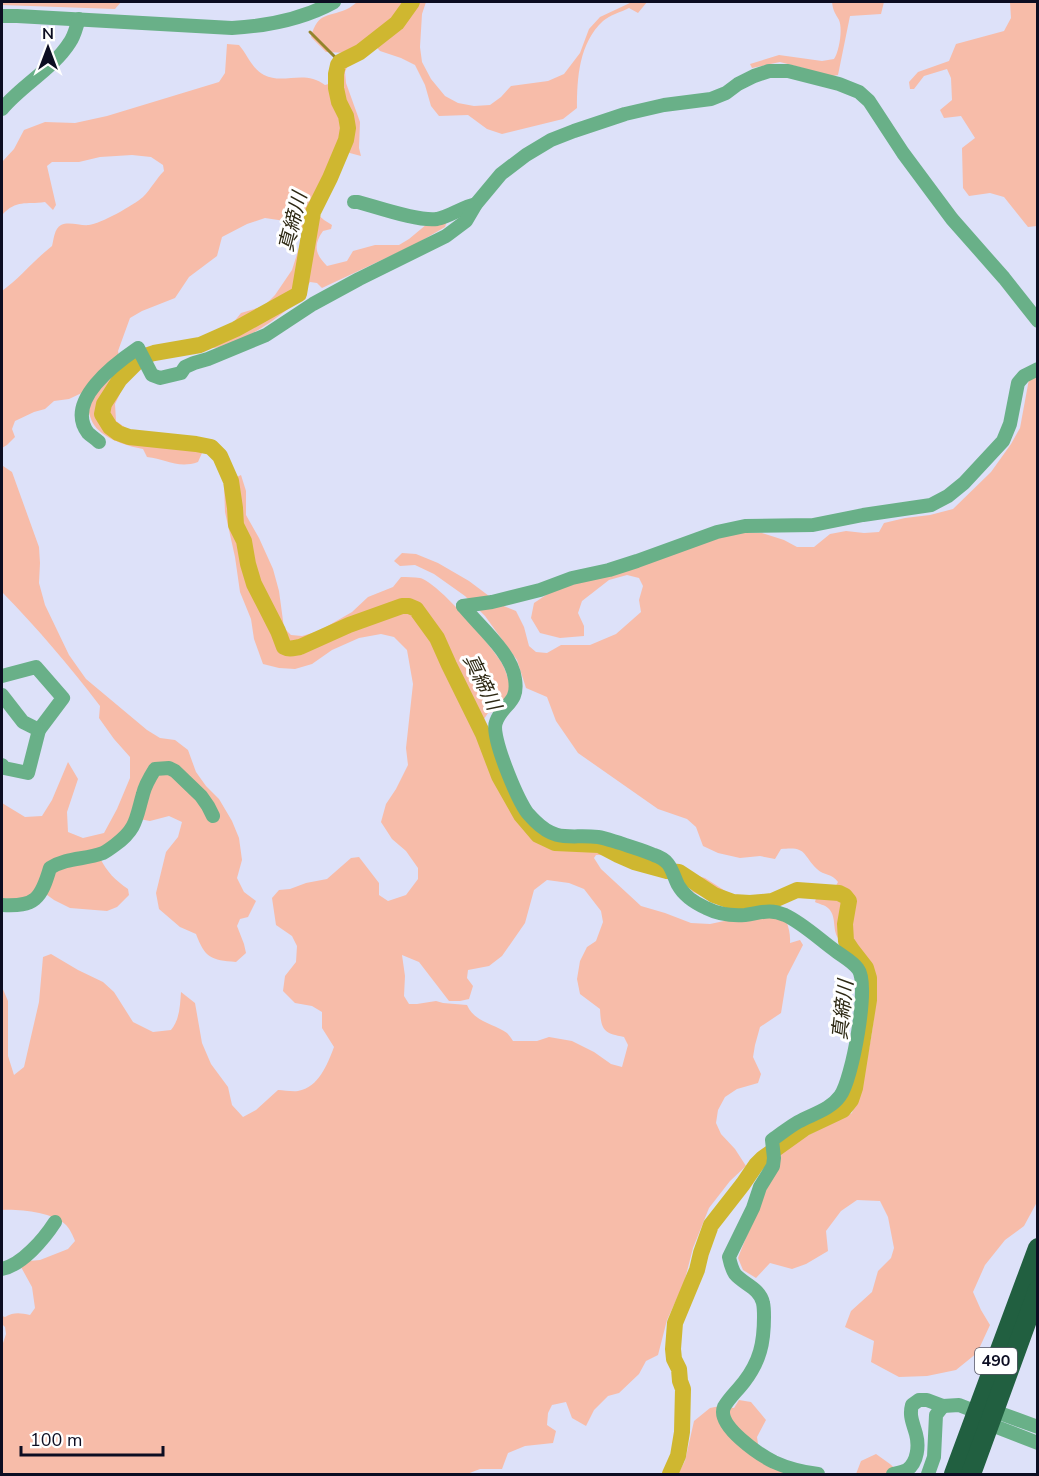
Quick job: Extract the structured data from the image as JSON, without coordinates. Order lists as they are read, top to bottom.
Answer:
{
  "streets": {
    "highway": ["490"]
  },
  "water": ["真締川"],
  "scale_bar": "100 m",
  "north": "top"
}
